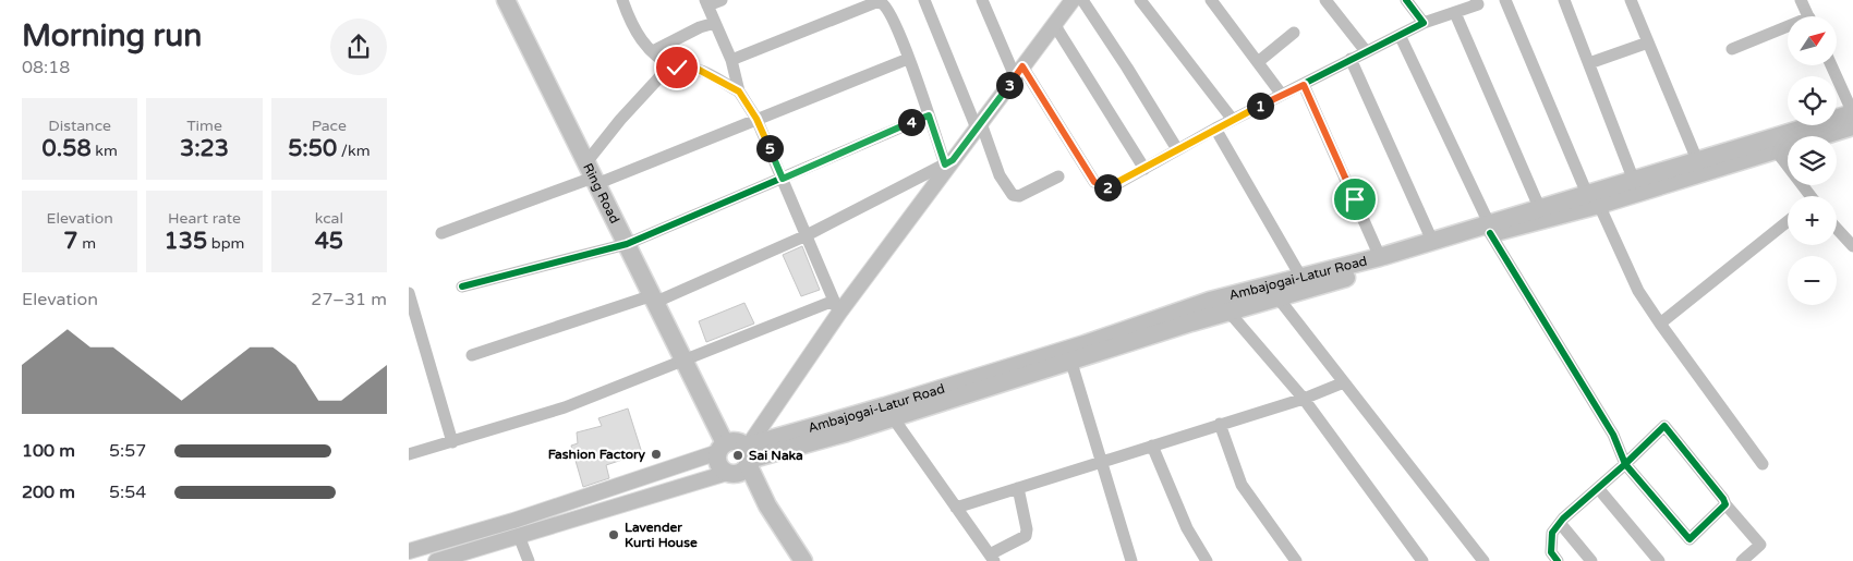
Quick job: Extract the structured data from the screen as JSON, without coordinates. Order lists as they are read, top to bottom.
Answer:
{
  "streets": {
    "highway": ["Ring Road", "Ambajogai-Latur Road"]
  },
  "crossings": [
    ["Ring Road", "Ambajogai-Latur Road"]
  ],
  "places": ["Fashion Factory", "Sai Naka", "Lavender Kurti House"],
  "north": "top right",
  "page": {
    "heading": ["Morning run", "08:18"],
    "map_buttons": ["+", "−"],
    "pins": [
      "3",
      "1",
      "4",
      "5",
      "2"
    ],
    "stats": [
      ["Distance", "0.58 km"],
      ["Time", "3:23"],
      ["Pace", "5:50 /km"],
      ["Elevation", "7 m"],
      ["Heart rate", "135 bpm"],
      ["kcal", "45"]
    ],
    "chart": ["Elevation", "27–31 m"],
    "list": [
      {
        "name": "100 m",
        "note": "5:57"
      },
      {
        "name": "200 m",
        "note": "5:54"
      }
    ]
  }
}
